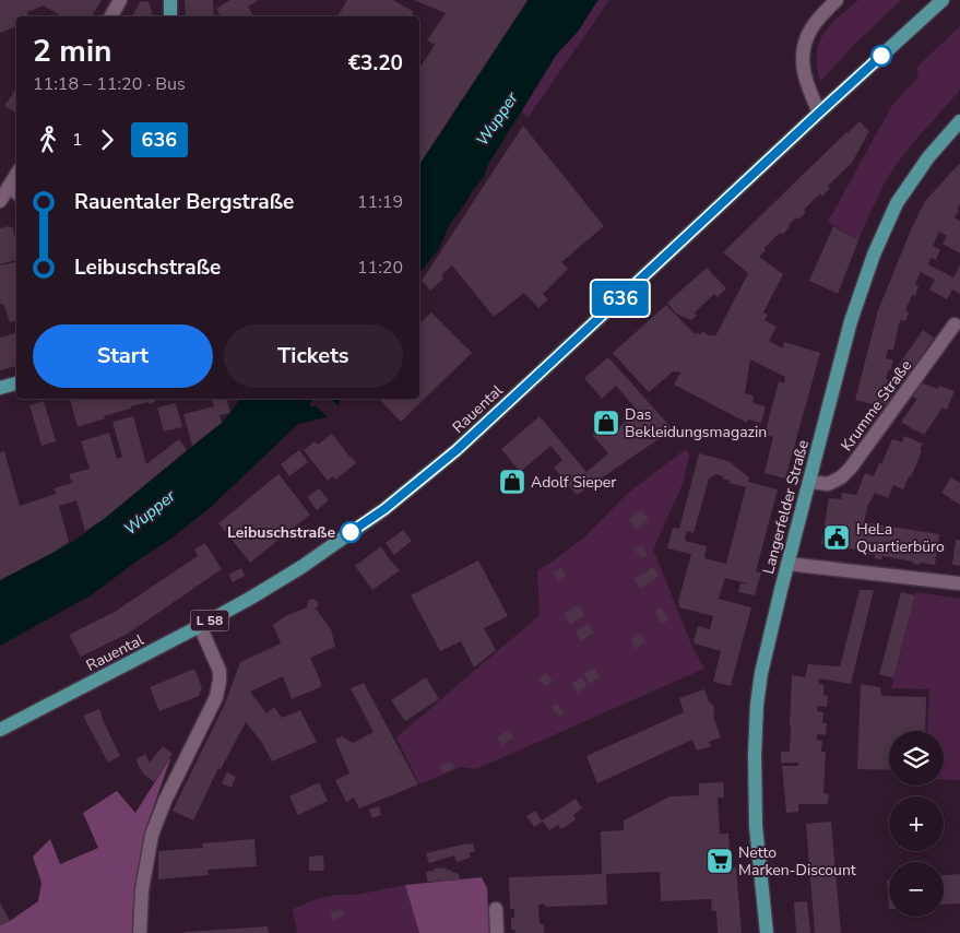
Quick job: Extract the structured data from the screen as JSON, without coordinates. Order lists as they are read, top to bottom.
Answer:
{
  "streets": {
    "main road": ["Rauental", "Langerfelder Straße", "L 58"],
    "street": ["Krumme Straße"]
  },
  "crossings": [
    ["Krumme Straße", "Langerfelder Straße"],
    ["Rauental", "L 58"]
  ],
  "water": ["Wupper"],
  "places": {
    "shop": ["Das Bekleidungsmagazin", "Adolf Sieper"],
    "other": ["Leibuschstraße"],
    "public building": ["HeLa Quartierbüro"],
    "supermarket": ["Netto Marken-Discount"]
  },
  "lines": ["bus line 636"],
  "page": {
    "on_map": "636",
    "heading": ["2 min", "11:18 – 11:20 · Bus", "€3.20"],
    "legs": ["1", "636"],
    "list": [
      {
        "name": "Rauentaler Bergstraße",
        "value": "11:19"
      },
      {
        "name": "Leibuschstraße",
        "value": "11:20"
      }
    ],
    "buttons": ["Start", "Tickets"],
    "map_buttons": ["+", "−"]
  }
}
